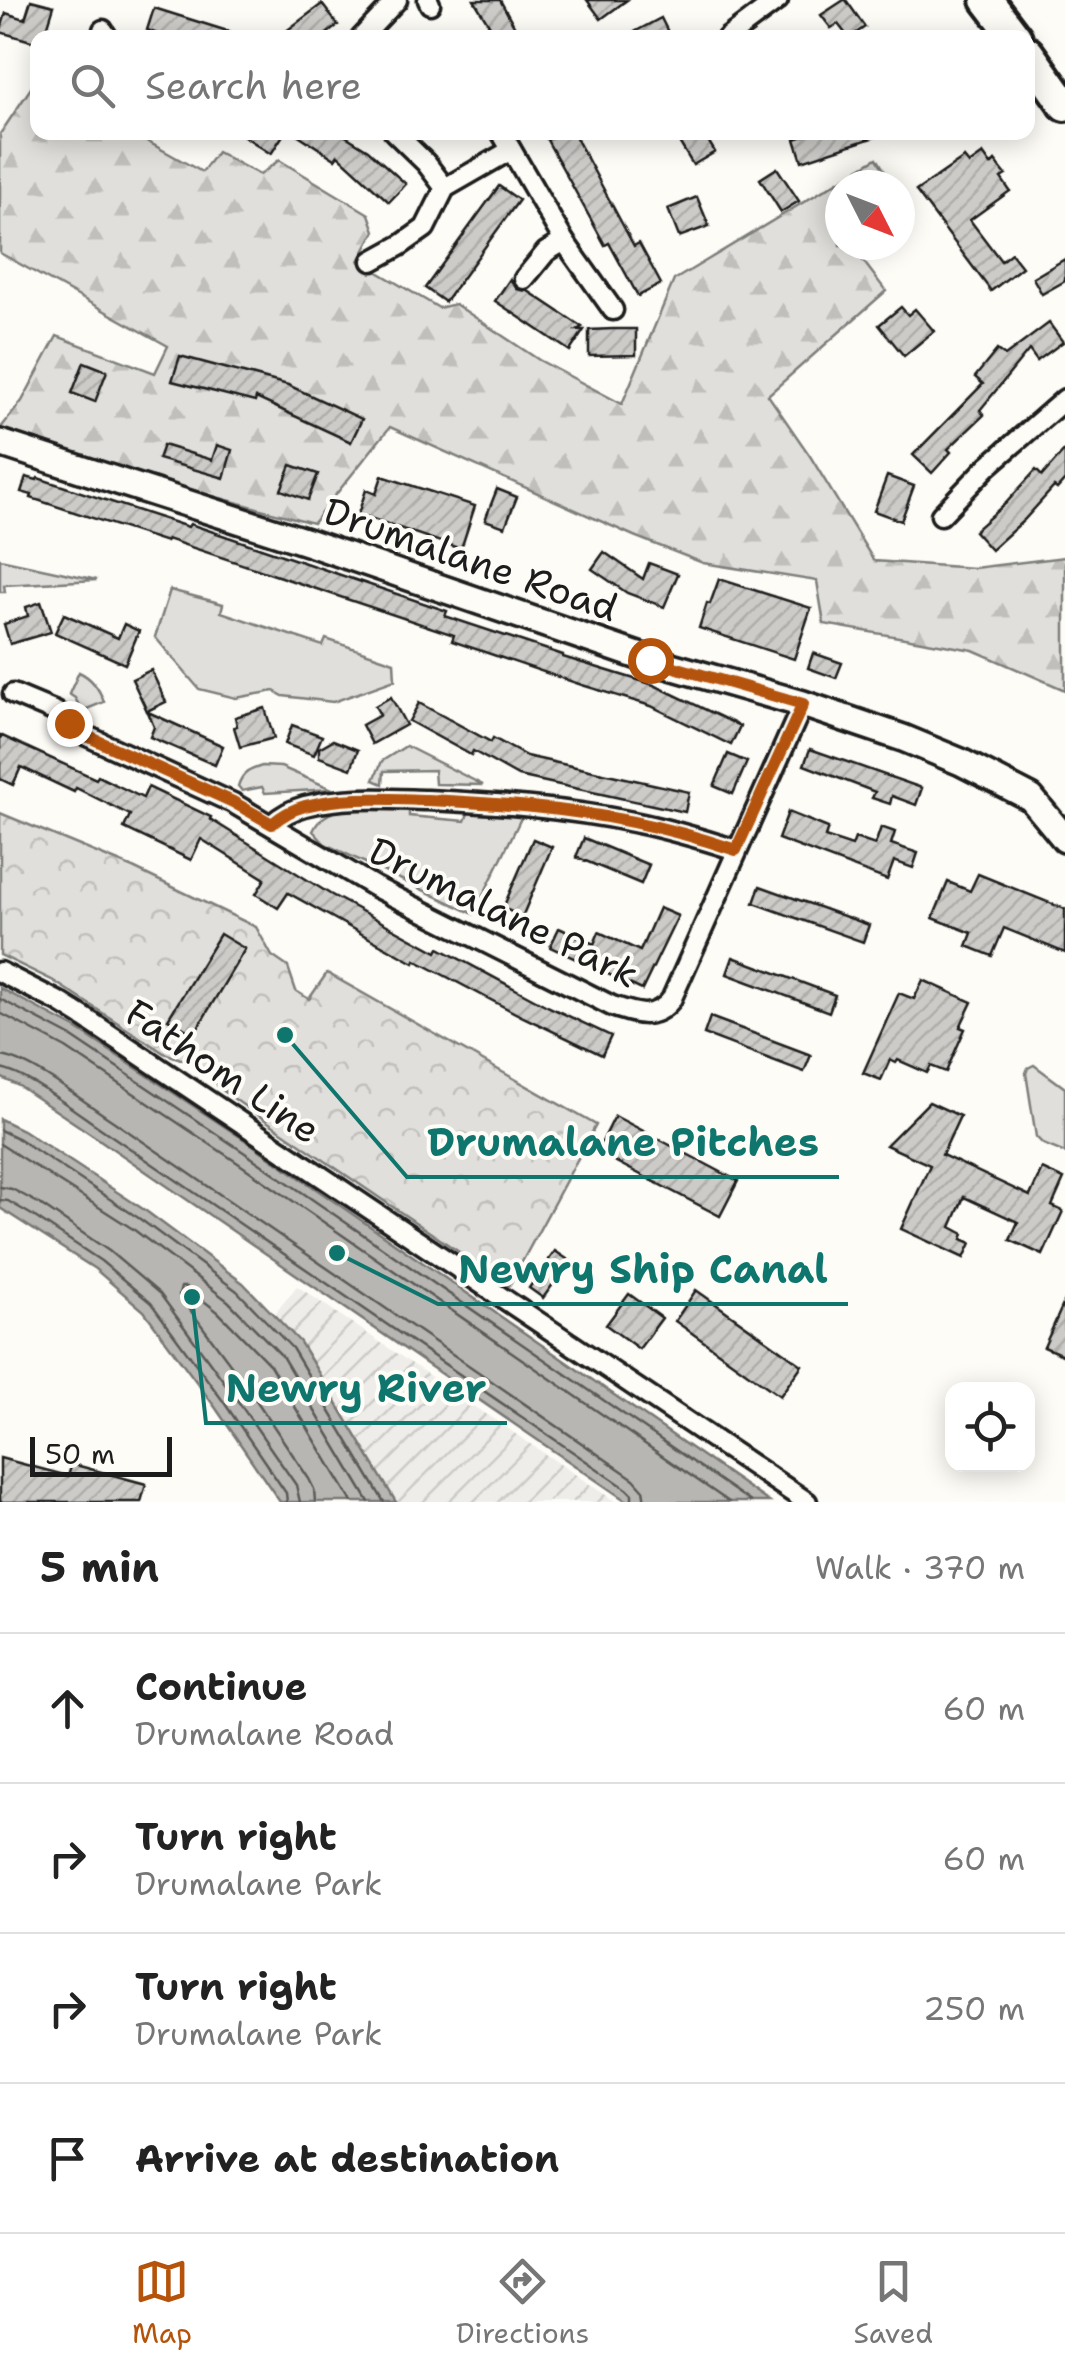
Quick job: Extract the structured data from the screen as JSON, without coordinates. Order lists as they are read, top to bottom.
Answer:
{
  "streets": {
    "main road": ["Drumalane Road"],
    "street": ["Drumalane Park", "Fathom Line"]
  },
  "crossings": [
    ["Drumalane Road", "Drumalane Park"]
  ],
  "places": ["Drumalane Pitches", "Newry Ship Canal", "Newry River"],
  "scale_bar": "50 m",
  "north": "bottom right",
  "page": {
    "search": "Search here",
    "scale": "50 m",
    "heading": ["5 min", "Walk · 370 m"],
    "list": [
      ["Continue", "Drumalane Road", "60 m"],
      ["Turn right", "Drumalane Park", "60 m"],
      ["Turn right", "Drumalane Park", "250 m"],
      "Arrive at destination"
    ],
    "nav": ["Map", "Directions", "Saved"]
  }
}
